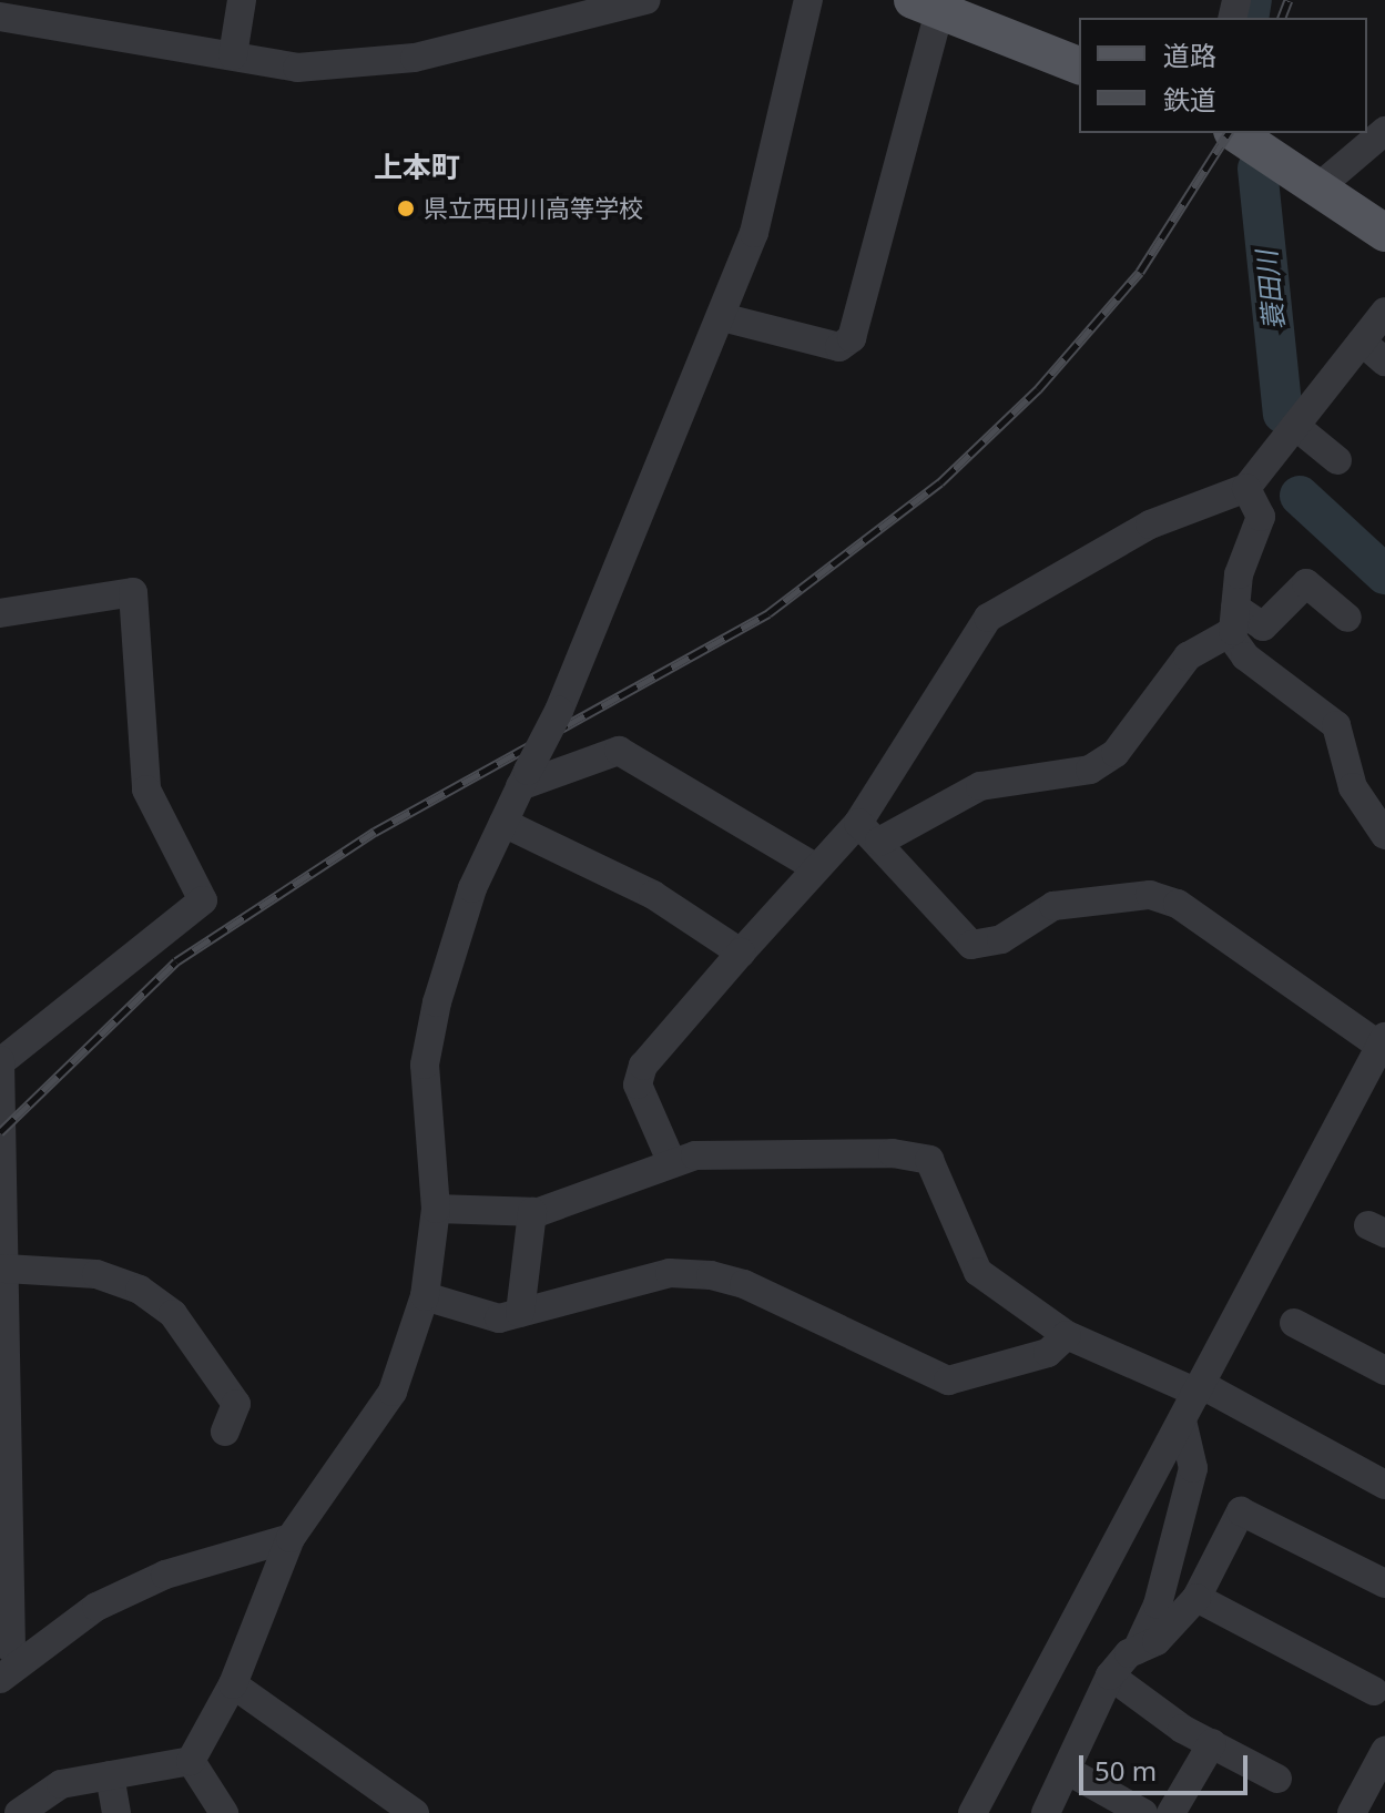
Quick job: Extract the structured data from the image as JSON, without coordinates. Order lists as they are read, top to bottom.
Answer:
{
  "districts": ["上本町"],
  "water": ["蓑田川"],
  "places": ["県立西田川高等学校"],
  "legend": ["道路", "鉄道"],
  "scale_bar": "50 m"
}
